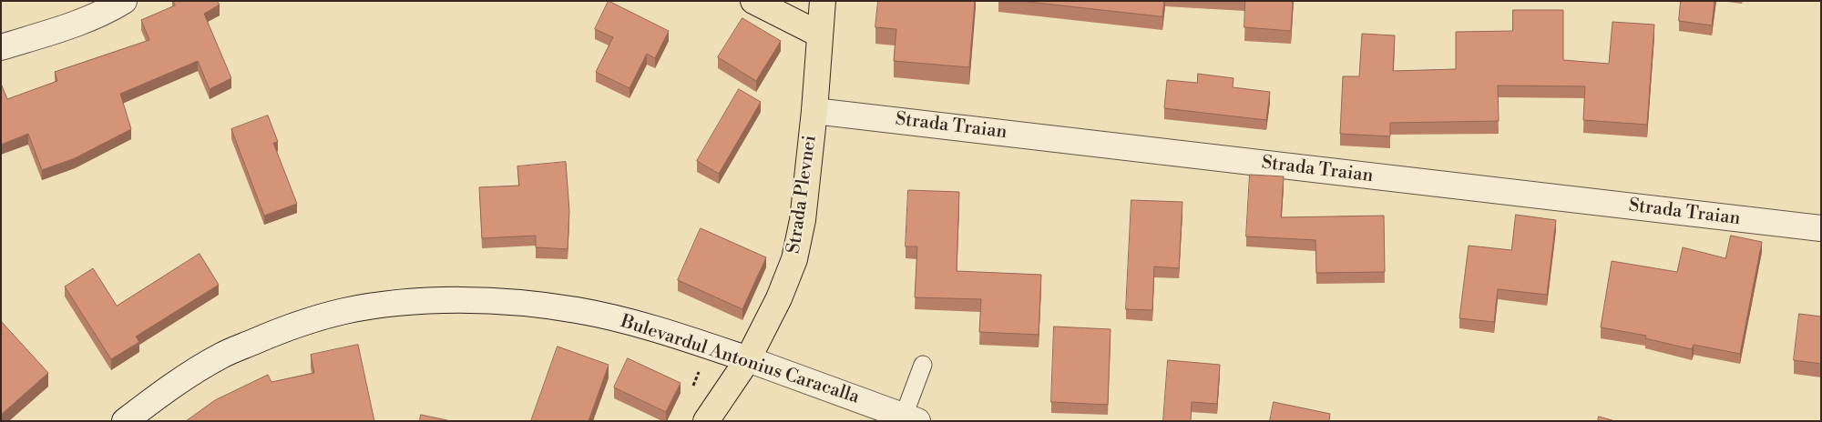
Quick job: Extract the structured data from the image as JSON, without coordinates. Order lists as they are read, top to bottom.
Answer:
{
  "streets": {
    "main road": ["Strada Plevnei"],
    "street": ["Strada Traian", "Bulevardul Antonius Caracalla"]
  },
  "crossings": [
    ["Strada Traian", "Strada Plevnei"],
    ["Strada Plevnei", "Bulevardul Antonius Caracalla"]
  ]
}
